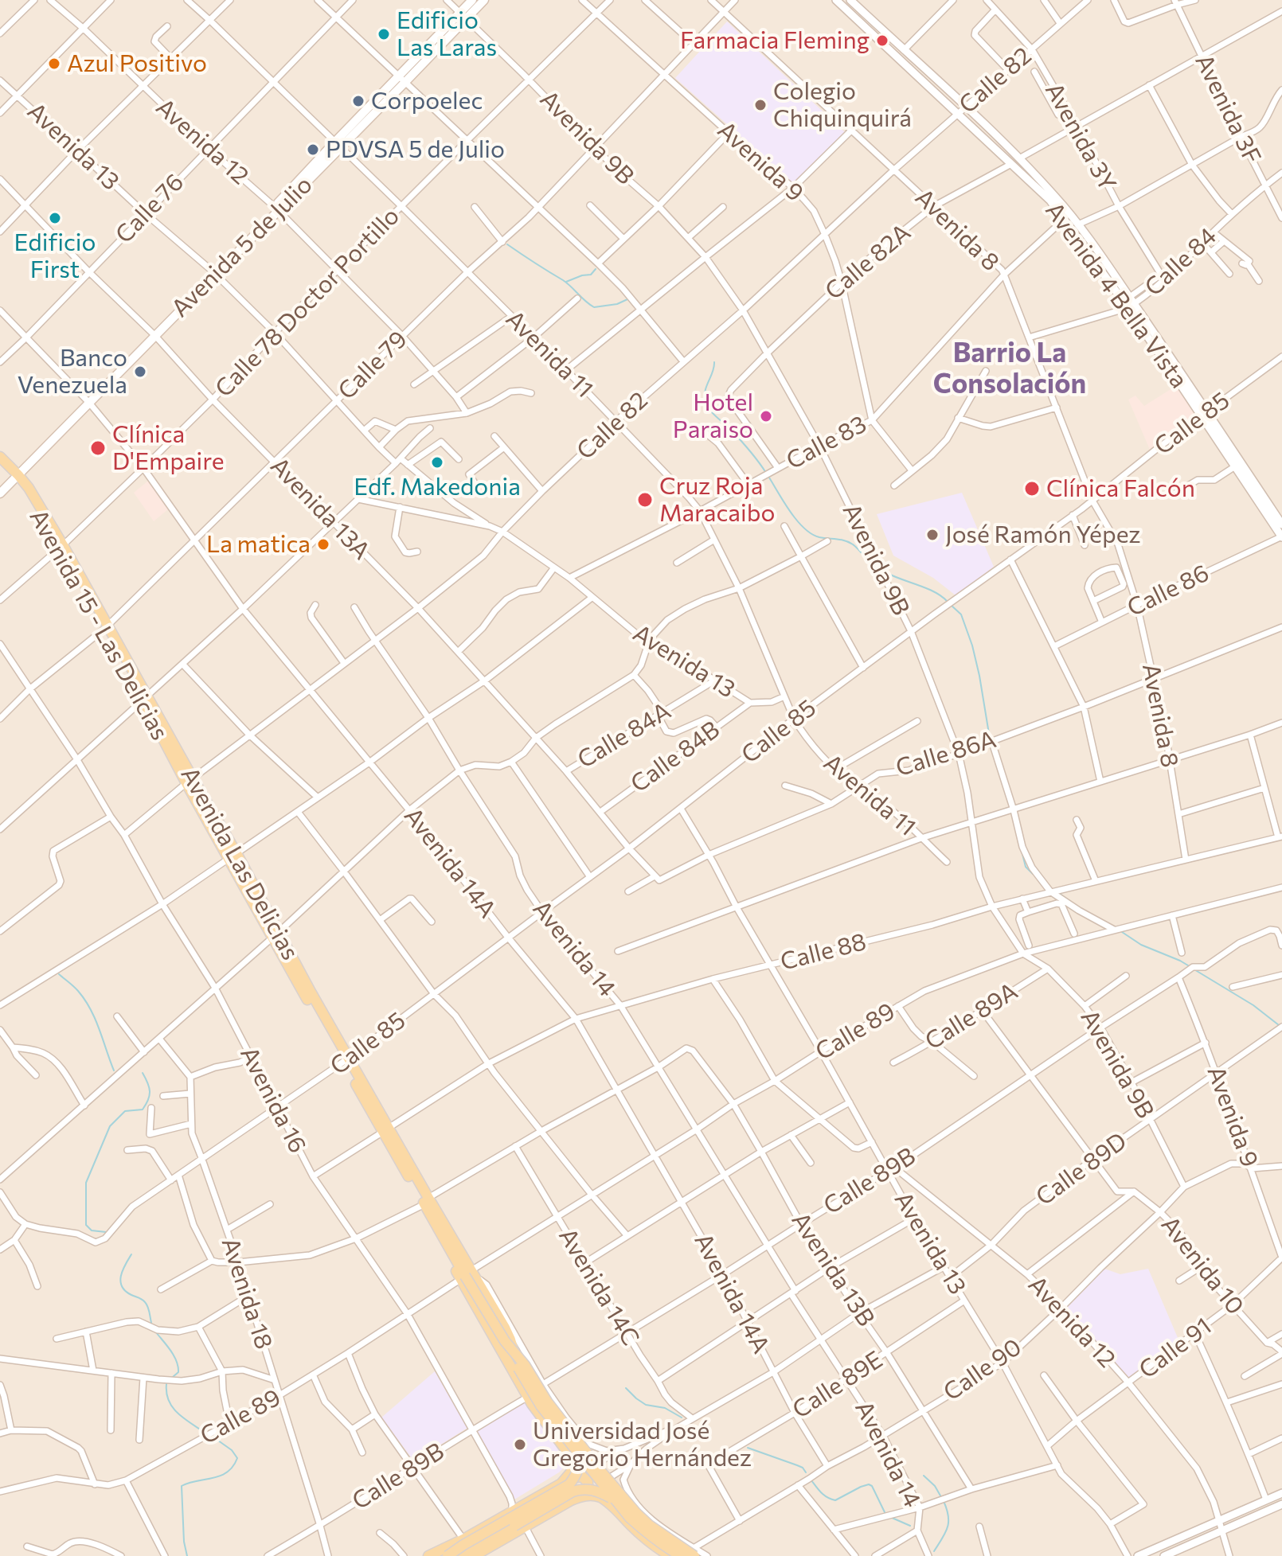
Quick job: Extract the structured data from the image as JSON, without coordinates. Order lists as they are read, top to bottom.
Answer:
{
  "streets": {
    "main road": ["Avenida 5 de Julio", "Avenida 15 - Las Delicias"],
    "street": [
      "Calle 82",
      "Avenida 3F",
      "Avenida 3Y",
      "Avenida 9B",
      "Avenida 12",
      "Avenida 13",
      "Avenida 9",
      "Calle 76",
      "Avenida 8",
      "Calle 82A",
      "Calle 84",
      "Avenida 4 Bella Vista",
      "Calle 78 Doctor Portillo",
      "Avenida 11",
      "Calle 79",
      "Calle 85",
      "Calle 83",
      "Avenida 13A",
      "Calle 86",
      "Calle 84A",
      "Calle 86A",
      "Calle 84B",
      "Avenida 14A",
      "Avenida 14",
      "Calle 88",
      "Calle 89A",
      "Calle 89",
      "Avenida 16",
      "Calle 89D",
      "Calle 89B",
      "Avenida 10",
      "Avenida 13B",
      "Avenida 14C",
      "Avenida 18",
      "Calle 91",
      "Calle 90",
      "Calle 89E"
    ]
  },
  "crossings": [
    ["Calle 82", "Avenida 3Y"],
    ["Calle 82", "Avenida 9B"],
    ["Calle 82", "Avenida 13"],
    ["Calle 82", "Avenida 9"],
    ["Calle 82", "Avenida 8"],
    ["Calle 82", "Avenida 4 Bella Vista"],
    ["Calle 82", "Avenida 11"],
    ["Calle 82", "Avenida 13A"],
    ["Calle 82", "Avenida 15 - Las Delicias"],
    ["Calle 82", "Avenida 14A"],
    ["Calle 82", "Avenida 14"],
    ["Calle 82", "Avenida 16"],
    ["Avenida 3F", "Calle 84"],
    ["Avenida 3Y", "Calle 84"],
    ["Avenida 9B", "Avenida 5 de Julio"],
    ["Avenida 9B", "Calle 82A"],
    ["Avenida 9B", "Calle 78 Doctor Portillo"],
    ["Avenida 9B", "Calle 79"],
    ["Avenida 9B", "Calle 85"],
    ["Avenida 9B", "Calle 83"],
    ["Avenida 9B", "Calle 86A"],
    ["Avenida 9B", "Calle 88"],
    ["Avenida 9B", "Calle 89A"],
    ["Avenida 9B", "Calle 89"],
    ["Avenida 9B", "Calle 89D"],
    ["Avenida 9B", "Calle 89B"],
    ["Avenida 9B", "Calle 90"],
    ["Avenida 12", "Avenida 13"],
    ["Avenida 12", "Calle 76"],
    ["Avenida 12", "Avenida 5 de Julio"],
    ["Avenida 12", "Calle 78 Doctor Portillo"],
    ["Avenida 12", "Calle 79"],
    ["Avenida 12", "Calle 89D"],
    ["Avenida 12", "Calle 89B"],
    ["Avenida 12", "Calle 91"],
    ["Avenida 12", "Calle 90"],
    ["Avenida 13", "Calle 76"],
    ["Avenida 13", "Avenida 5 de Julio"],
    ["Avenida 13", "Calle 78 Doctor Portillo"],
    ["Avenida 13", "Avenida 11"],
    ["Avenida 13", "Calle 79"],
    ["Avenida 13", "Calle 85"],
    ["Avenida 13", "Calle 83"],
    ["Avenida 13", "Calle 84A"],
    ["Avenida 13", "Calle 86A"],
    ["Avenida 13", "Calle 84B"],
    ["Avenida 13", "Calle 88"],
    ["Avenida 13", "Calle 89"],
    ["Avenida 13", "Calle 89D"],
    ["Avenida 13", "Calle 89B"],
    ["Avenida 13", "Calle 91"],
    ["Avenida 13", "Calle 90"],
    ["Avenida 13", "Calle 89E"],
    ["Avenida 9", "Calle 82A"],
    ["Avenida 9", "Calle 78 Doctor Portillo"],
    ["Avenida 9", "Calle 79"],
    ["Avenida 9", "Calle 83"],
    ["Avenida 9", "Calle 89D"],
    ["Avenida 9", "Calle 89B"],
    ["Avenida 9", "Calle 91"],
    ["Avenida 9", "Calle 90"],
    ["Calle 76", "Avenida 11"],
    ["Calle 76", "Avenida 13A"],
    ["Calle 76", "Avenida 14A"],
    ["Avenida 8", "Calle 82A"],
    ["Avenida 8", "Calle 84"],
    ["Avenida 8", "Calle 79"],
    ["Avenida 8", "Calle 85"],
    ["Avenida 8", "Calle 83"],
    ["Avenida 8", "Calle 86"],
    ["Avenida 8", "Calle 86A"],
    ["Avenida 8", "Calle 88"],
    ["Avenida 5 de Julio", "Avenida 11"],
    ["Avenida 5 de Julio", "Avenida 13A"],
    ["Avenida 5 de Julio", "Avenida 15 - Las Delicias"],
    ["Avenida 5 de Julio", "Avenida 14A"],
    ["Calle 82A", "Avenida 4 Bella Vista"],
    ["Calle 82A", "Calle 83"],
    ["Calle 84", "Avenida 4 Bella Vista"],
    ["Avenida 4 Bella Vista", "Calle 85"],
    ["Avenida 4 Bella Vista", "Calle 83"],
    ["Avenida 4 Bella Vista", "Calle 86"],
    ["Calle 78 Doctor Portillo", "Avenida 11"],
    ["Calle 78 Doctor Portillo", "Avenida 13A"],
    ["Calle 78 Doctor Portillo", "Avenida 15 - Las Delicias"],
    ["Calle 78 Doctor Portillo", "Avenida 14A"],
    ["Avenida 11", "Calle 79"],
    ["Avenida 11", "Calle 85"],
    ["Avenida 11", "Calle 83"],
    ["Avenida 11", "Calle 86A"],
    ["Calle 79", "Avenida 13A"],
    ["Calle 79", "Avenida 15 - Las Delicias"],
    ["Calle 79", "Avenida 14A"],
    ["Calle 79", "Avenida 16"],
    ["Calle 85", "Avenida 13A"],
    ["Calle 85", "Avenida 15 - Las Delicias"],
    ["Calle 85", "Avenida 14A"],
    ["Calle 85", "Avenida 14"],
    ["Calle 85", "Avenida 16"],
    ["Calle 85", "Avenida 18"],
    ["Avenida 13A", "Calle 84A"],
    ["Avenida 13A", "Calle 84B"],
    ["Avenida 15 - Las Delicias", "Calle 88"],
    ["Avenida 15 - Las Delicias", "Calle 89"],
    ["Avenida 14A", "Calle 88"],
    ["Avenida 14A", "Calle 89"],
    ["Avenida 14A", "Calle 89B"],
    ["Avenida 14A", "Calle 90"],
    ["Avenida 14A", "Calle 89E"],
    ["Avenida 14", "Calle 88"],
    ["Avenida 14", "Calle 89"],
    ["Avenida 14", "Calle 89B"],
    ["Avenida 14", "Avenida 13B"],
    ["Avenida 14", "Calle 90"],
    ["Avenida 14", "Calle 89E"],
    ["Calle 88", "Avenida 16"],
    ["Calle 89", "Avenida 16"],
    ["Calle 89", "Avenida 13B"],
    ["Calle 89", "Avenida 14C"],
    ["Calle 89", "Avenida 18"],
    ["Avenida 16", "Calle 89B"],
    ["Calle 89B", "Avenida 13B"],
    ["Calle 89B", "Avenida 14C"],
    ["Calle 89B", "Avenida 18"],
    ["Avenida 10", "Calle 91"],
    ["Avenida 10", "Calle 90"],
    ["Avenida 13B", "Calle 90"],
    ["Avenida 13B", "Calle 89E"],
    ["Calle 90", "Calle 89E"]
  ],
  "districts": ["Barrio La Consolación"],
  "places": [
    "Edificio Las Laras",
    "Farmacia Fleming",
    "Azul Positivo",
    "Corpoelec",
    "Colegio Chiquinquirá",
    "PDVSA 5 de Julio",
    "Edificio First",
    "Banco Venezuela",
    "Hotel Paraiso",
    "Clínica D'Empaire",
    "Edf. Makedonia",
    "Clínica Falcón",
    "Cruz Roja Maracaibo",
    "José Ramón Yépez",
    "La matica",
    "Universidad José Gregorio Hernández"
  ]
}
